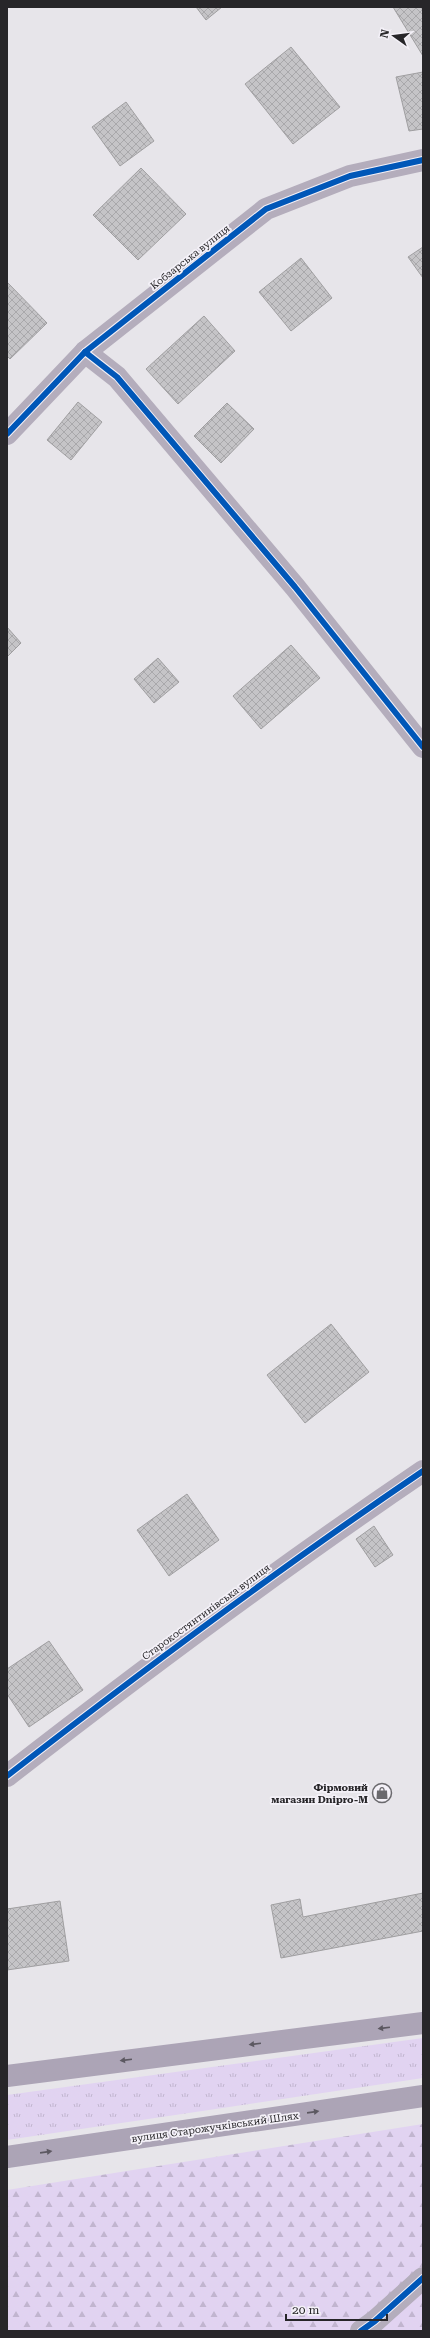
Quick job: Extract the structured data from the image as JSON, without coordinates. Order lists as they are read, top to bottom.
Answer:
{
  "streets": {
    "main road": ["вулиця Старожучківський Шлях"],
    "street": ["Кобзарська вулиця", "Старокостянтинівська вулиця"]
  },
  "places": {
    "shop": ["Фірмовий магазин Dnipro-M"]
  },
  "scale_bar": "20 m",
  "north": "left"
}
